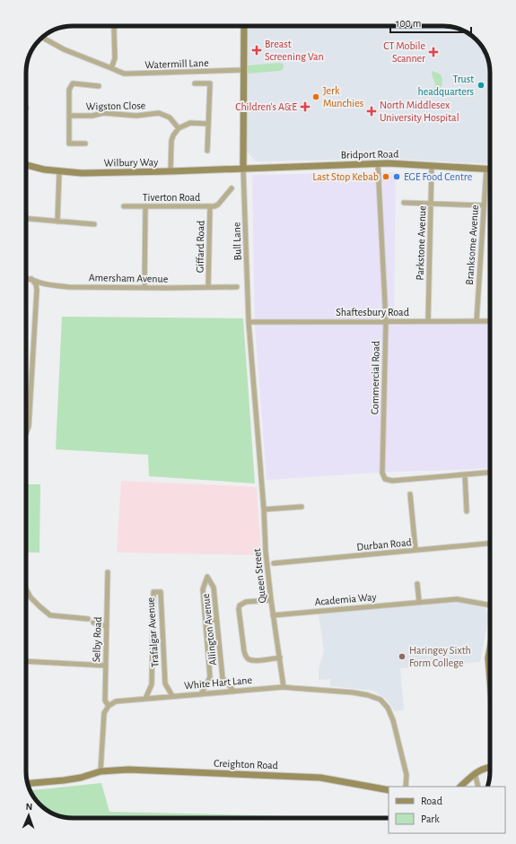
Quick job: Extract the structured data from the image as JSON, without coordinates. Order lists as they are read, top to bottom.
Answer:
{
  "streets": {
    "street": [
      "Watermill Lane",
      "Wigston Close",
      "Bridport Road",
      "Wilbury Way",
      "Tiverton Road",
      "Bull Lane",
      "Parkstone Avenue",
      "Branksome Avenue",
      "Giffard Road",
      "Amersham Avenue",
      "Shaftesbury Road",
      "Commercial Road",
      "Durban Road",
      "Queen Street",
      "Academia Way",
      "Allington Avenue",
      "Trafalgar Avenue",
      "Selby Road",
      "White Hart Lane",
      "Creighton Road"
    ]
  },
  "crossings": [
    ["Watermill Lane", "Bull Lane"],
    ["Bridport Road", "Wilbury Way"],
    ["Bridport Road", "Bull Lane"],
    ["Bridport Road", "Parkstone Avenue"],
    ["Bridport Road", "Branksome Avenue"],
    ["Bridport Road", "Commercial Road"],
    ["Wilbury Way", "Bull Lane"],
    ["Tiverton Road", "Giffard Road"],
    ["Bull Lane", "Shaftesbury Road"],
    ["Bull Lane", "Queen Street"],
    ["Parkstone Avenue", "Shaftesbury Road"],
    ["Branksome Avenue", "Shaftesbury Road"],
    ["Giffard Road", "Amersham Avenue"],
    ["Shaftesbury Road", "Commercial Road"],
    ["Queen Street", "Academia Way"],
    ["Queen Street", "White Hart Lane"],
    ["Allington Avenue", "White Hart Lane"],
    ["Trafalgar Avenue", "White Hart Lane"],
    ["Selby Road", "White Hart Lane"]
  ],
  "places": {
    "health": [
      "Breast Screening Van",
      "CT Mobile Scanner",
      "Children's A&E",
      "North Middlesex University Hospital"
    ],
    "other": [
      "Trust headquarters",
      "Jerk Munchies",
      "Last Stop Kebab",
      "EGE Food Centre",
      "Haringey Sixth Form College"
    ]
  },
  "legend": ["Road", "Park"],
  "scale_bar": "100 m",
  "north": "top"
}
